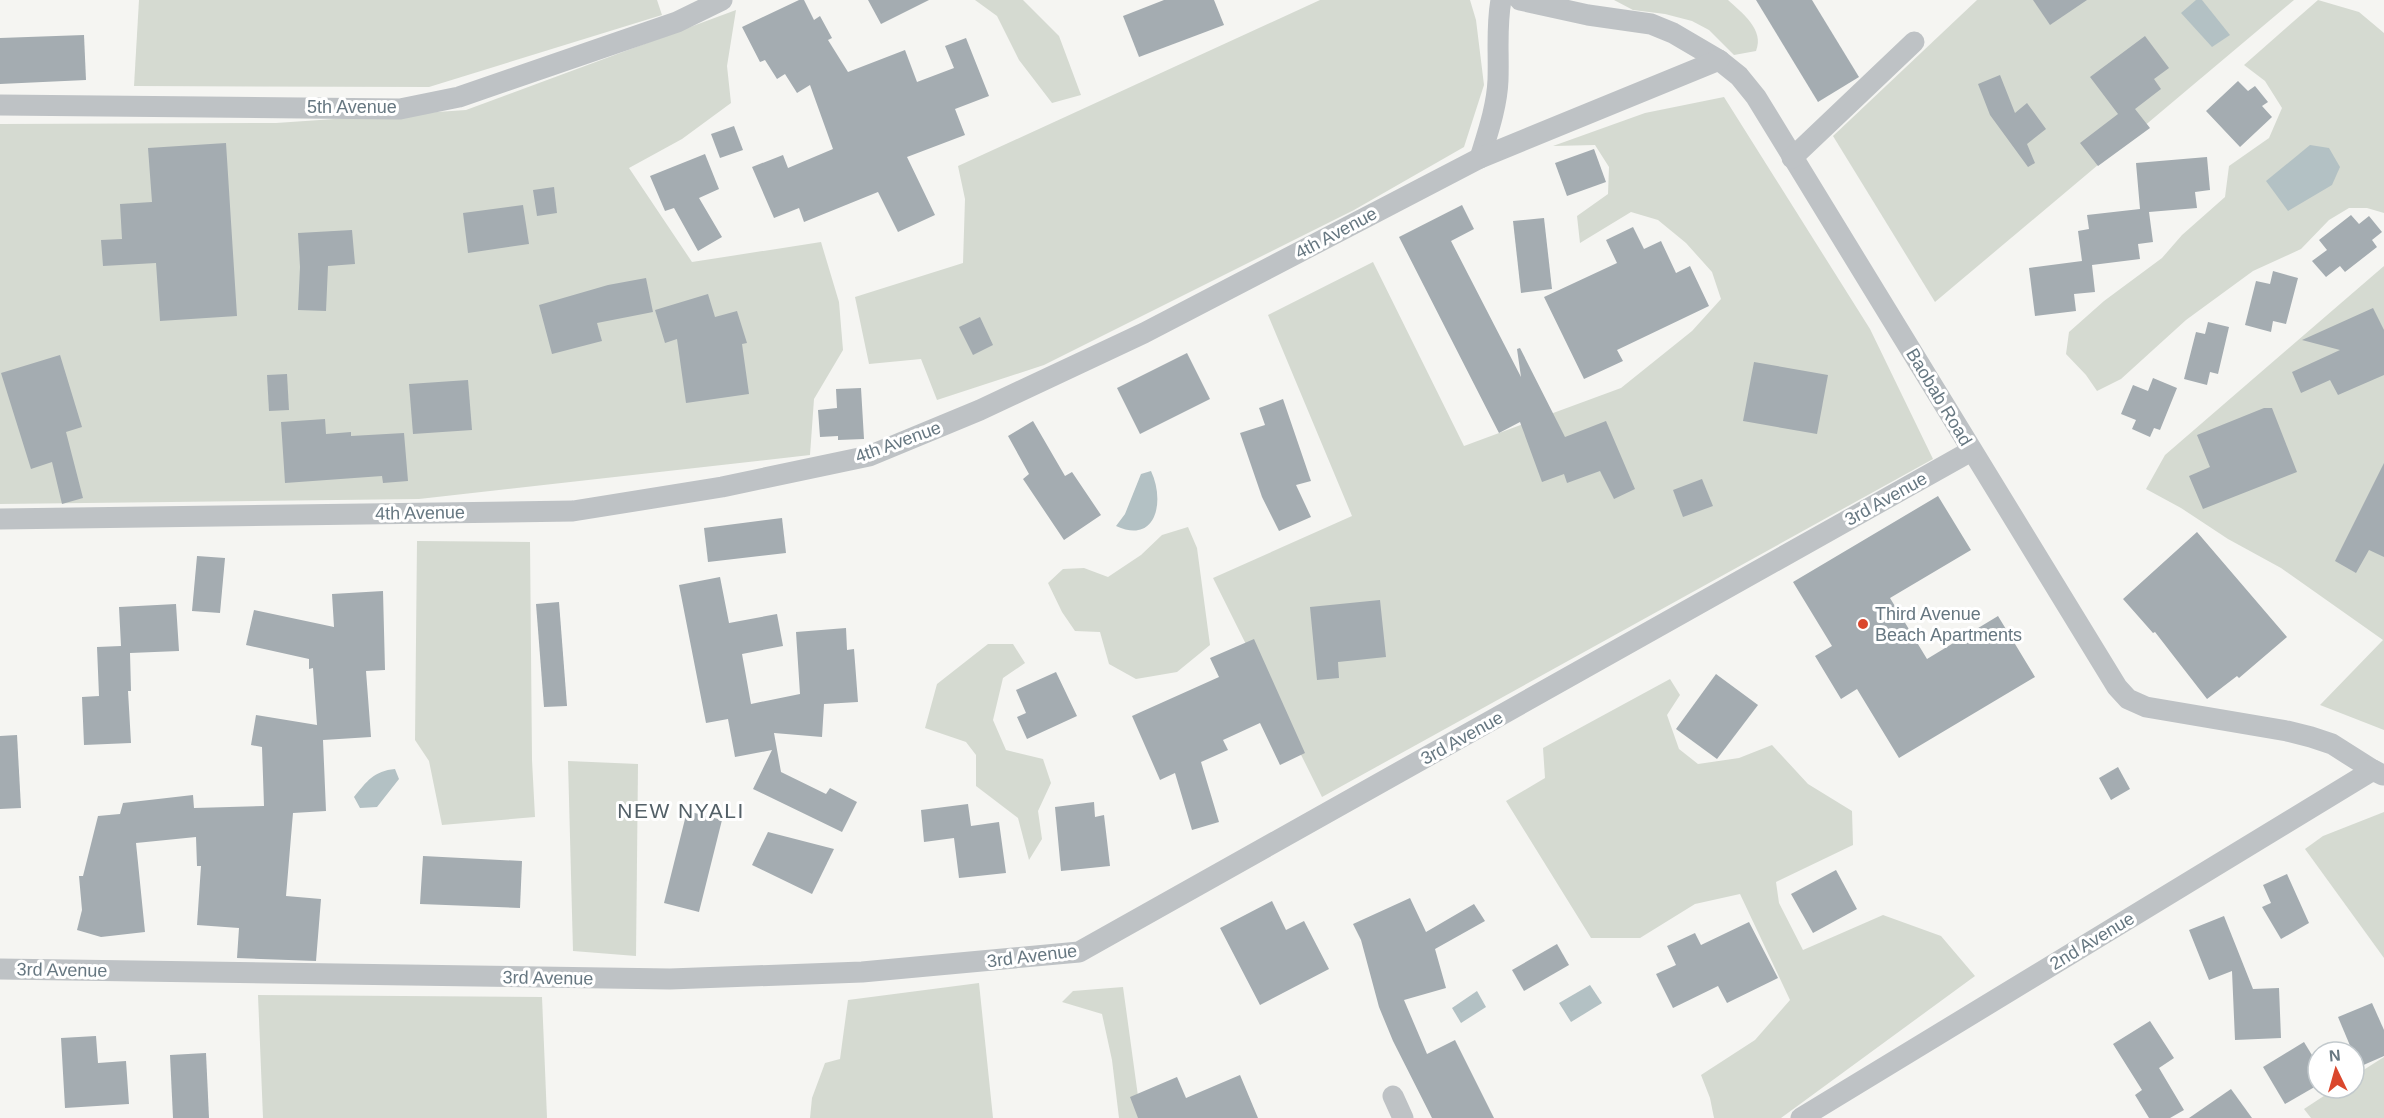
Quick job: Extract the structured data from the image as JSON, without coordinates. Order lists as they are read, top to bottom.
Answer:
{
  "streets": {
    "street": [
      "5th Avenue",
      "4th Avenue",
      "Baobab Road",
      "3rd Avenue",
      "2nd Avenue"
    ]
  },
  "crossings": [
    ["4th Avenue", "Baobab Road"],
    ["Baobab Road", "3rd Avenue"],
    ["Baobab Road", "2nd Avenue"]
  ],
  "districts": ["NEW NYALI"],
  "places": ["Third Avenue Beach Apartments"],
  "north": "top"
}
